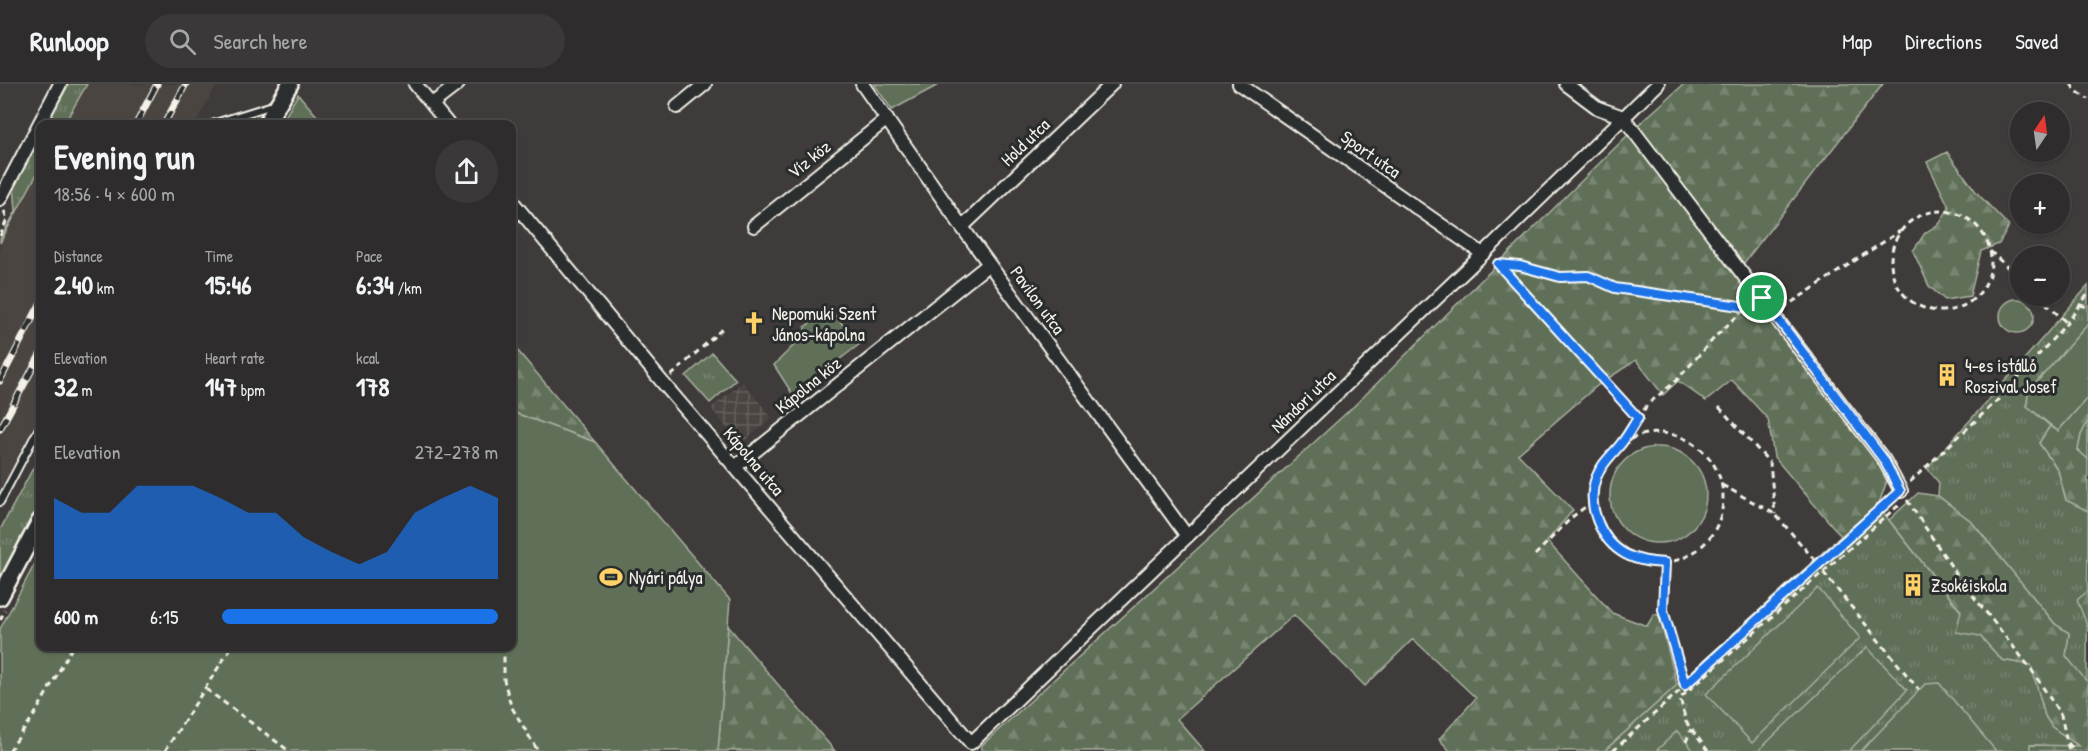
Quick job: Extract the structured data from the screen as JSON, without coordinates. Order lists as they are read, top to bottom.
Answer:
{
  "streets": {
    "street": [
      "Hold utca",
      "Sport utca",
      "Víz köz",
      "Pavilon utca",
      "Kápolna köz",
      "Nándori utca",
      "Kápolna utca"
    ]
  },
  "crossings": [
    ["Hold utca", "Pavilon utca"],
    ["Sport utca", "Nándori utca"],
    ["Víz köz", "Pavilon utca"],
    ["Pavilon utca", "Kápolna köz"],
    ["Pavilon utca", "Nándori utca"],
    ["Kápolna köz", "Kápolna utca"],
    ["Nándori utca", "Kápolna utca"]
  ],
  "places": {
    "church": ["Nepomuki Szent János-kápolna"],
    "building": ["4-es istálló Roszival Josef", "Zsokéiskola"],
    "sports": ["Nyári pálya"]
  },
  "north": "top",
  "page": {
    "header": "Runloop",
    "search": "Search here",
    "nav": ["Map", "Directions", "Saved"],
    "map_buttons": ["+", "−"],
    "heading": ["Evening run", "18:56 · 4 × 600 m"],
    "stats": [
      ["Distance", "2.40 km"],
      ["Time", "15:46"],
      ["Pace", "6:34 /km"],
      ["Elevation", "32 m"],
      ["Heart rate", "147 bpm"],
      ["kcal", "178"]
    ],
    "chart": ["Elevation", "272–278 m"],
    "list": [
      {
        "name": "600 m",
        "note": "6:15"
      }
    ]
  }
}
